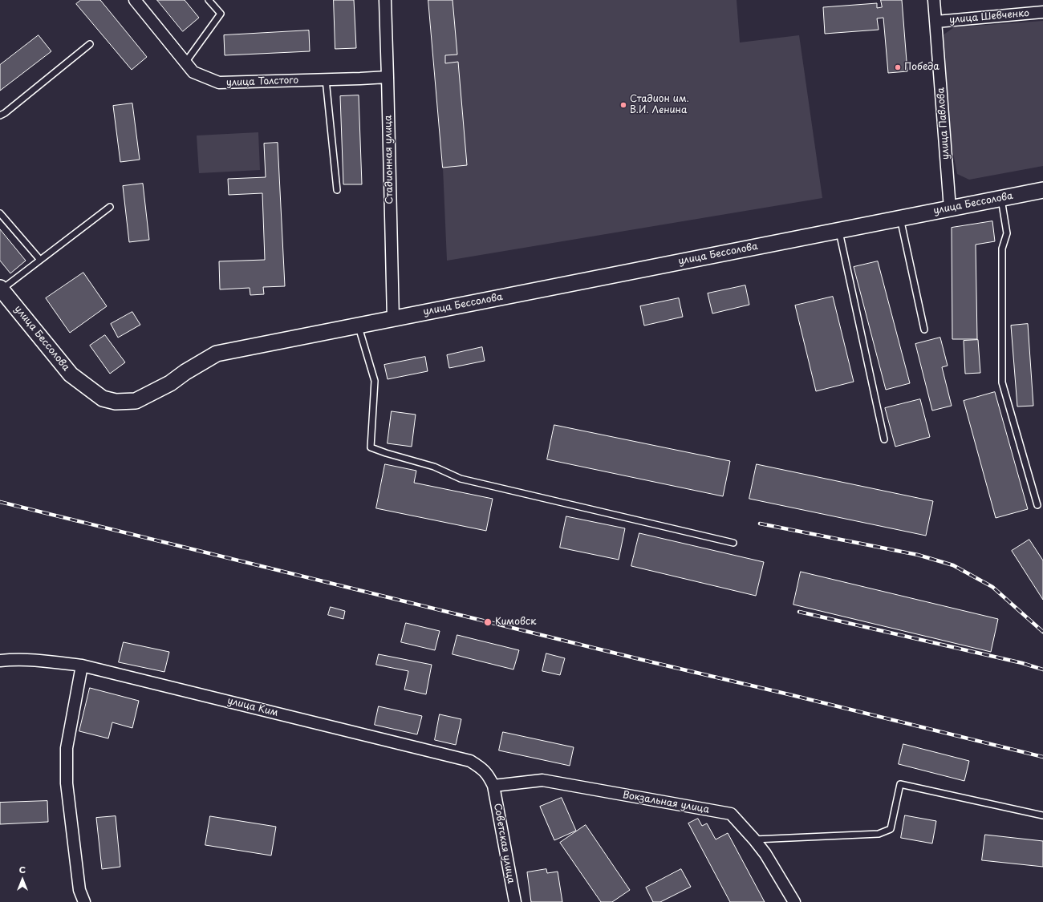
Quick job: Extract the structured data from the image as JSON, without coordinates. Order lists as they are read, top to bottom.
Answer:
{
  "streets": {
    "main road": ["улица Бессолова"],
    "street": [
      "улица Шевченко",
      "улица Толстого",
      "улица Павлова",
      "Стадионная улица",
      "улица Ким",
      "Вокзальная улица",
      "Советская улица"
    ]
  },
  "crossings": [
    ["улица Шевченко", "улица Павлова"],
    ["улица Толстого", "Стадионная улица"],
    ["улица Павлова", "улица Бессолова"],
    ["Стадионная улица", "улица Бессолова"],
    ["улица Ким", "Вокзальная улица"],
    ["улица Ким", "Советская улица"],
    ["Вокзальная улица", "Советская улица"]
  ],
  "places": ["Победа", "Стадион им. В.И. Ленина", "Кимовск"],
  "north": "top"
}
